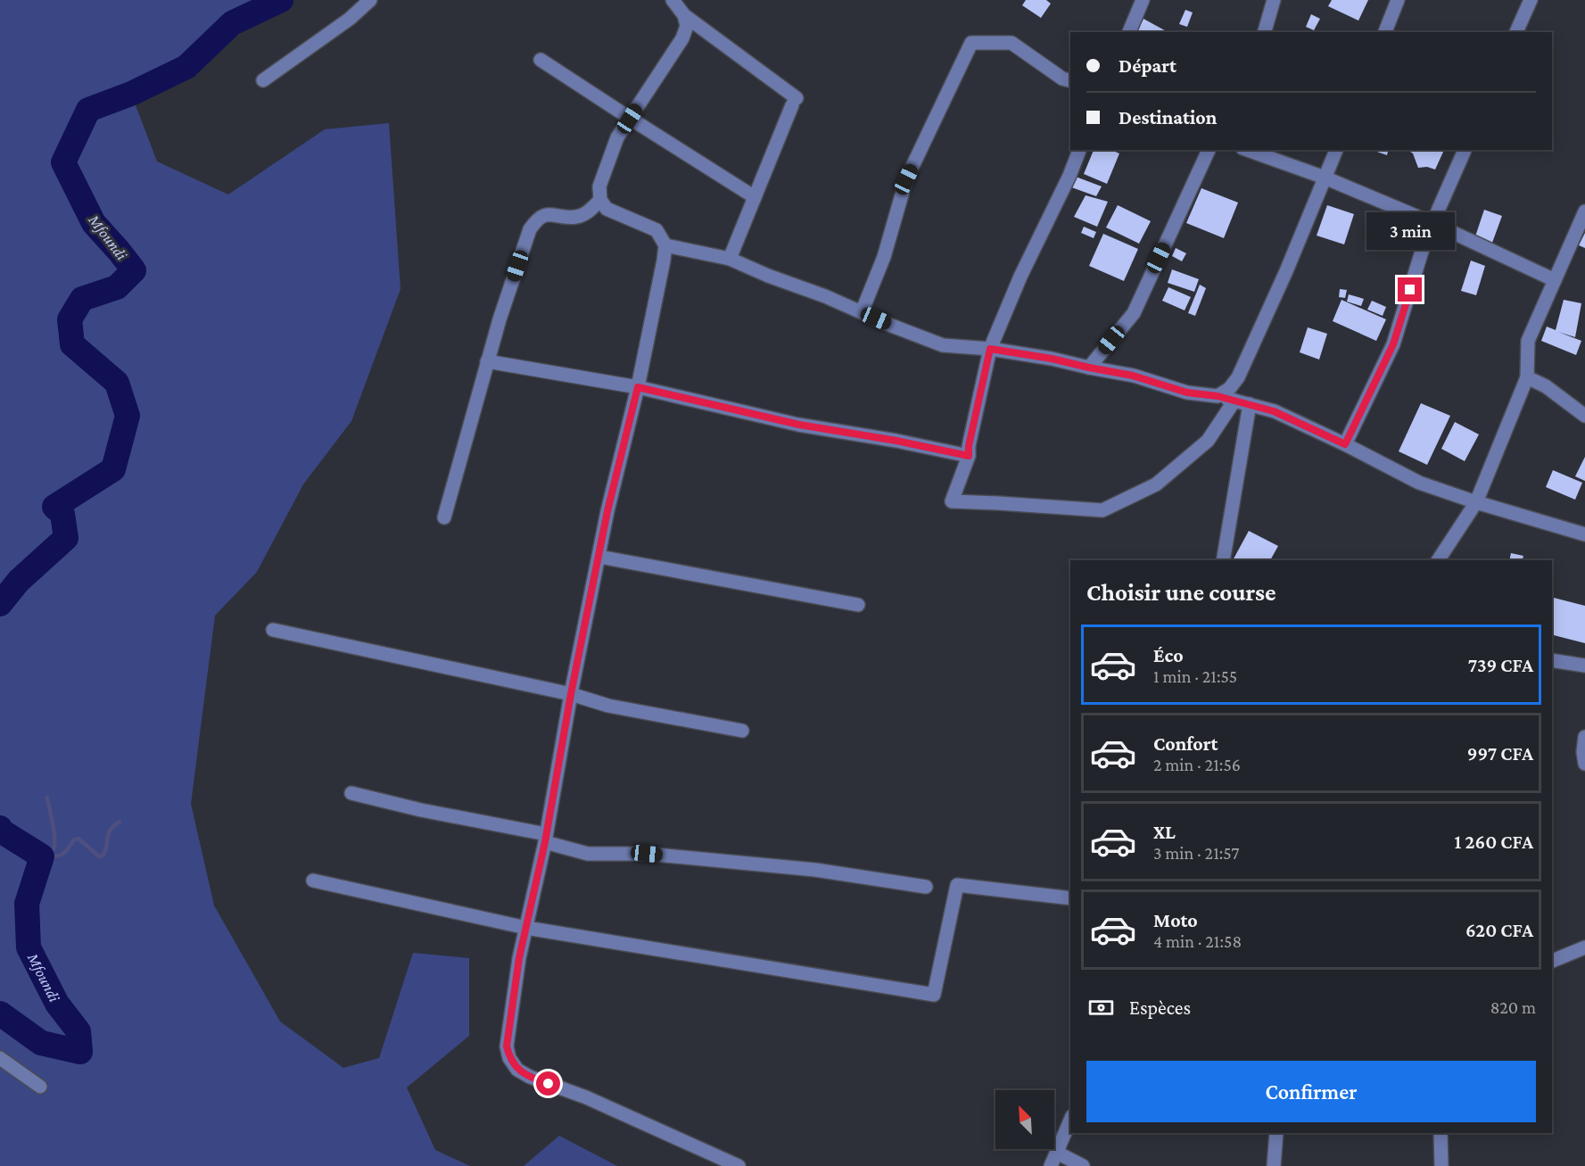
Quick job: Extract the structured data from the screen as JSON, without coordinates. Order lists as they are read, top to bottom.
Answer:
{
  "water": ["Mfoundi"],
  "north": "top left",
  "page": {
    "banner": ["Départ", "Destination"],
    "bubble": "3 min",
    "heading": "Choisir une course",
    "list": [
      {
        "name": "Éco",
        "note": "1 min · 21:55",
        "value": "739 CFA"
      },
      {
        "name": "Confort",
        "note": "2 min · 21:56",
        "value": "997 CFA"
      },
      {
        "name": "XL",
        "note": "3 min · 21:57",
        "value": "1 260 CFA"
      },
      {
        "name": "Moto",
        "note": "4 min · 21:58",
        "value": "620 CFA"
      }
    ],
    "pay": ["Espèces", "820 m"],
    "buttons": "Confirmer"
  }
}
